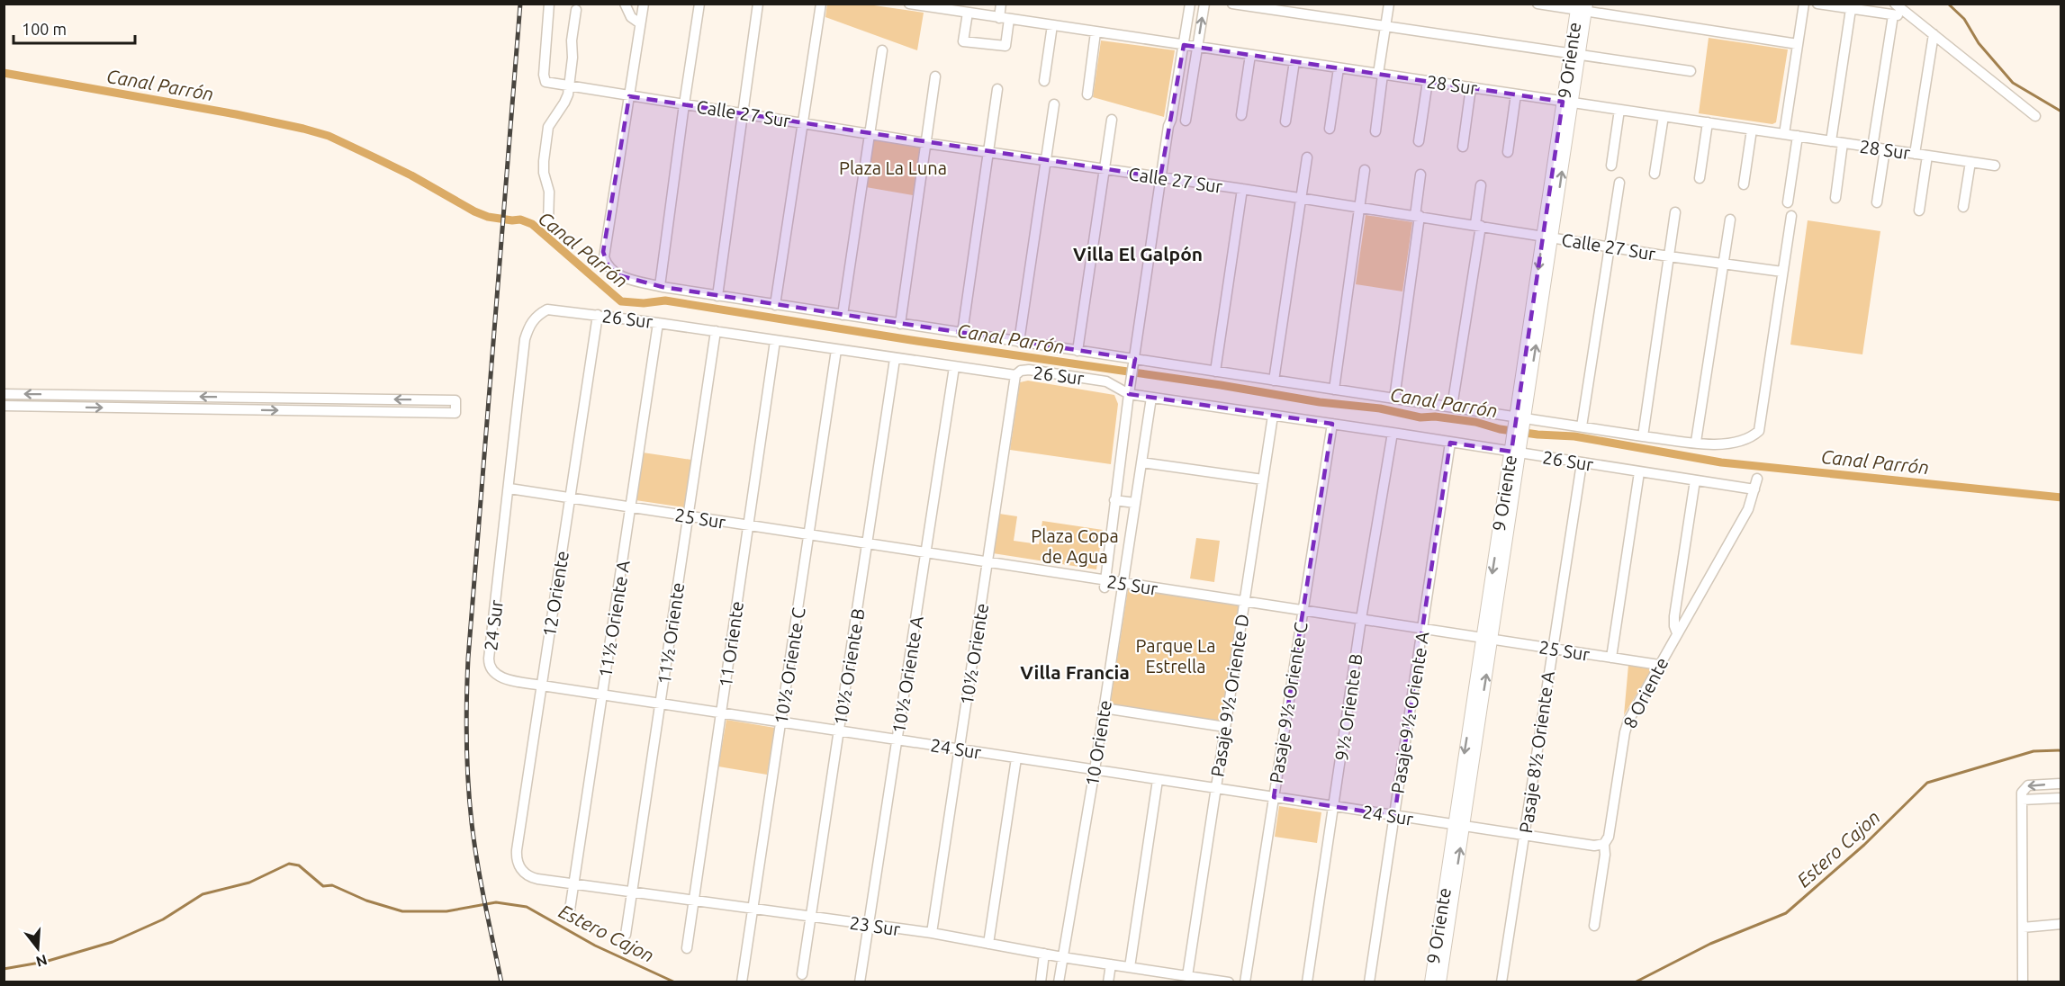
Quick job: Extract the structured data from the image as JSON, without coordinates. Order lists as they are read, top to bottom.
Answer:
{
  "streets": {
    "street": [
      "9 Oriente",
      "28 Sur",
      "Calle 27 Sur",
      "26 Sur",
      "25 Sur",
      "12 Oriente",
      "11½ Oriente A",
      "24 Sur",
      "11½ Oriente",
      "11 Oriente",
      "10½ Oriente",
      "10½ Oriente C",
      "10½ Oriente B",
      "10½ Oriente A",
      "8 Oriente",
      "Pasaje 9½ Oriente D",
      "Pasaje 9½ Oriente C",
      "9½ Oriente B",
      "Pasaje 9½ Oriente A",
      "10 Oriente",
      "Pasaje 8½ Oriente A",
      "23 Sur"
    ]
  },
  "crossings": [
    ["9 Oriente", "28 Sur"],
    ["9 Oriente", "Calle 27 Sur"],
    ["9 Oriente", "26 Sur"],
    ["9 Oriente", "25 Sur"],
    ["9 Oriente", "24 Sur"],
    ["Calle 27 Sur", "26 Sur"],
    ["26 Sur", "25 Sur"],
    ["26 Sur", "12 Oriente"],
    ["26 Sur", "11½ Oriente A"],
    ["26 Sur", "24 Sur"],
    ["26 Sur", "11½ Oriente"],
    ["26 Sur", "11 Oriente"],
    ["26 Sur", "10½ Oriente"],
    ["26 Sur", "10½ Oriente C"],
    ["26 Sur", "10½ Oriente B"],
    ["26 Sur", "10½ Oriente A"],
    ["26 Sur", "8 Oriente"],
    ["26 Sur", "Pasaje 9½ Oriente D"],
    ["26 Sur", "Pasaje 9½ Oriente C"],
    ["26 Sur", "9½ Oriente B"],
    ["26 Sur", "Pasaje 9½ Oriente A"],
    ["26 Sur", "10 Oriente"],
    ["26 Sur", "Pasaje 8½ Oriente A"],
    ["25 Sur", "12 Oriente"],
    ["25 Sur", "11½ Oriente A"],
    ["25 Sur", "24 Sur"],
    ["25 Sur", "11½ Oriente"],
    ["25 Sur", "11 Oriente"],
    ["25 Sur", "10½ Oriente"],
    ["25 Sur", "10½ Oriente C"],
    ["25 Sur", "10½ Oriente B"],
    ["25 Sur", "10½ Oriente A"],
    ["25 Sur", "8 Oriente"],
    ["25 Sur", "Pasaje 9½ Oriente D"],
    ["25 Sur", "Pasaje 9½ Oriente C"],
    ["25 Sur", "9½ Oriente B"],
    ["25 Sur", "Pasaje 9½ Oriente A"],
    ["25 Sur", "10 Oriente"],
    ["25 Sur", "Pasaje 8½ Oriente A"],
    ["12 Oriente", "24 Sur"],
    ["12 Oriente", "23 Sur"],
    ["11½ Oriente A", "24 Sur"],
    ["11½ Oriente A", "23 Sur"],
    ["24 Sur", "11½ Oriente"],
    ["24 Sur", "11 Oriente"],
    ["24 Sur", "10½ Oriente"],
    ["24 Sur", "10½ Oriente C"],
    ["24 Sur", "10½ Oriente B"],
    ["24 Sur", "10½ Oriente A"],
    ["24 Sur", "8 Oriente"],
    ["24 Sur", "Pasaje 9½ Oriente D"],
    ["24 Sur", "Pasaje 9½ Oriente C"],
    ["24 Sur", "9½ Oriente B"],
    ["24 Sur", "Pasaje 9½ Oriente A"],
    ["24 Sur", "10 Oriente"],
    ["24 Sur", "Pasaje 8½ Oriente A"],
    ["11½ Oriente", "23 Sur"],
    ["11 Oriente", "23 Sur"],
    ["10½ Oriente", "23 Sur"],
    ["10½ Oriente C", "23 Sur"],
    ["10½ Oriente B", "23 Sur"],
    ["10½ Oriente A", "23 Sur"],
    ["Pasaje 9½ Oriente D", "23 Sur"],
    ["10 Oriente", "23 Sur"]
  ],
  "districts": ["Villa El Galpón", "Villa Francia"],
  "water": ["Canal Parrón", "Estero Cajon"],
  "parks": ["Plaza La Luna", "Plaza Copa de Agua", "Parque La Estrella"],
  "scale_bar": "100 m",
  "north": "bottom"
}
